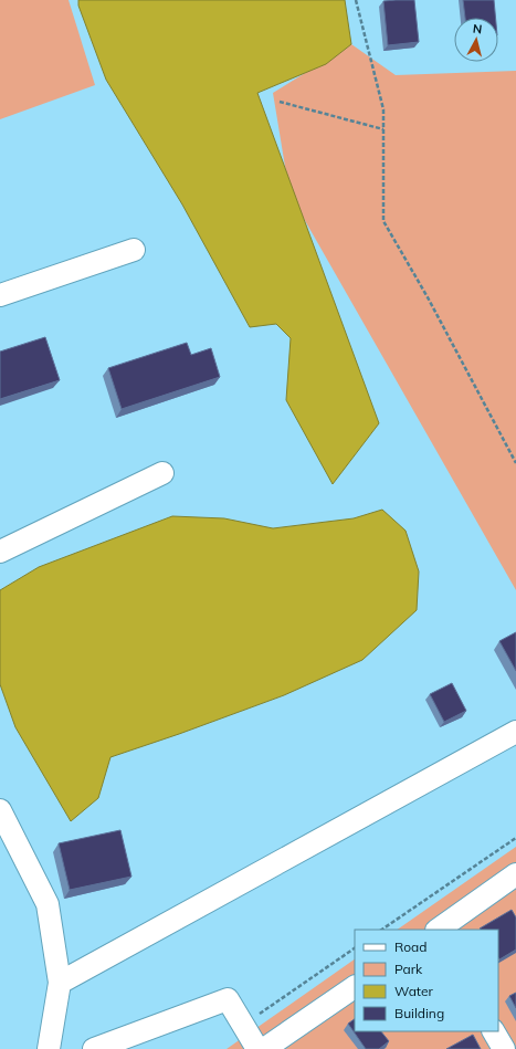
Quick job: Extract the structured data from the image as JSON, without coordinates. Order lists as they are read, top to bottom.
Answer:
{
  "legend": [
    "Road",
    "Park",
    "Water",
    "Building"
  ],
  "north": "top"
}
